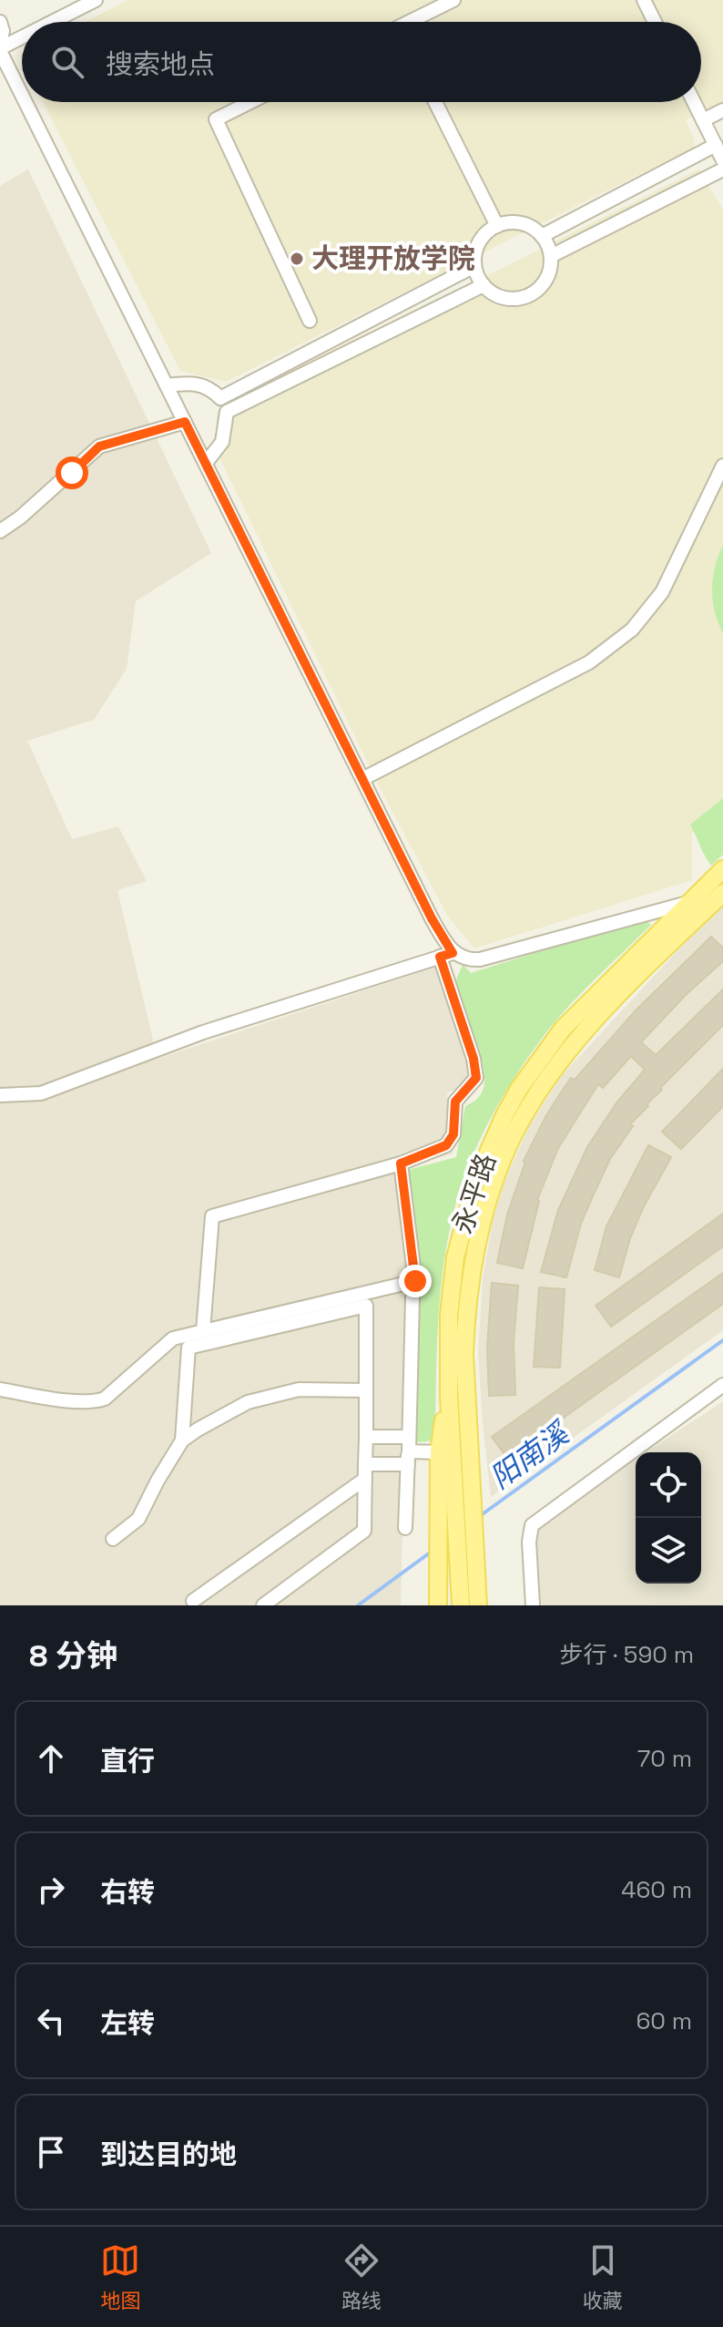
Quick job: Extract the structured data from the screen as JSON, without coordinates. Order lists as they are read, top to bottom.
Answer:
{
  "streets": {
    "main road": ["永平路"]
  },
  "water": ["阳南溪"],
  "places": ["大理开放学院"],
  "page": {
    "search": "搜索地点",
    "heading": ["8 分钟", "步行 · 590 m"],
    "list": [
      ["直行", "70 m"],
      ["右转", "460 m"],
      ["左转", "60 m"],
      "到达目的地"
    ],
    "nav": ["地图", "路线", "收藏"]
  }
}
